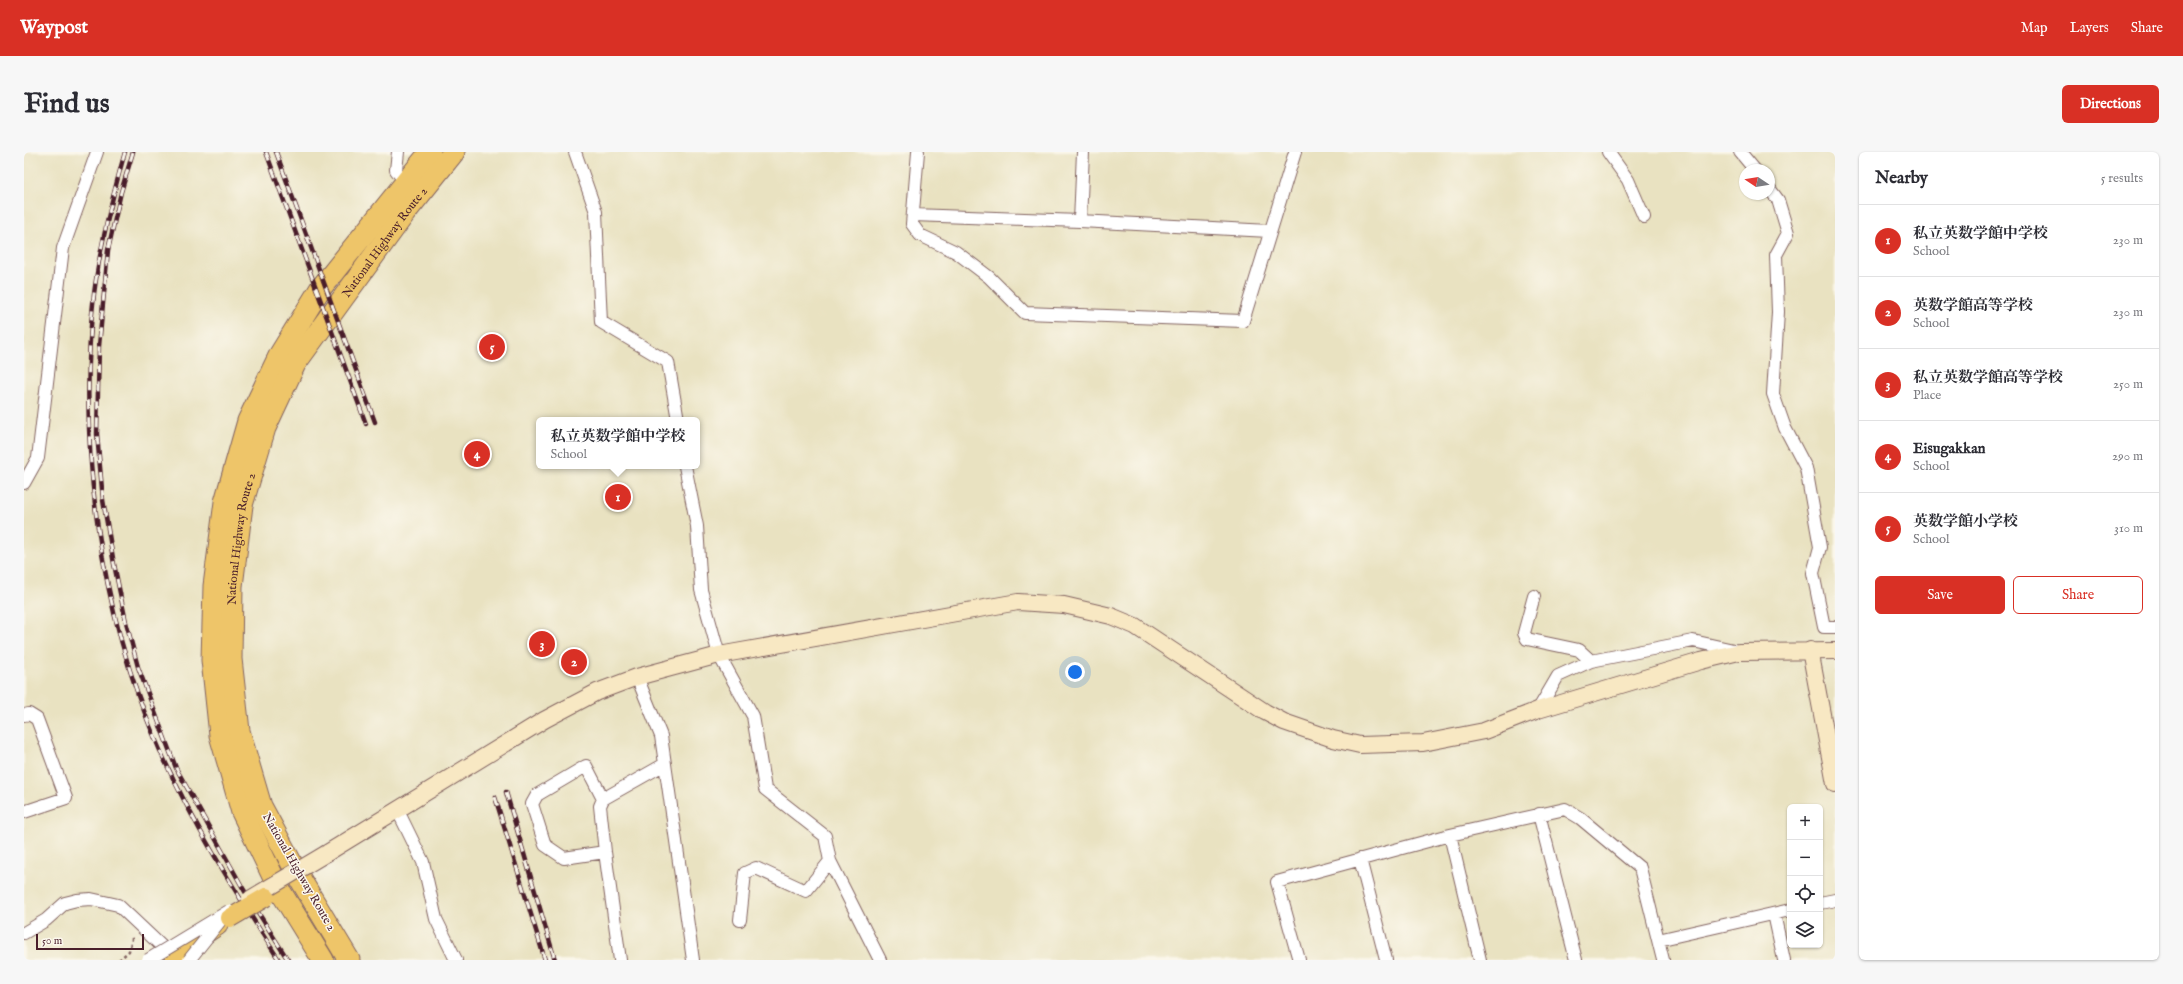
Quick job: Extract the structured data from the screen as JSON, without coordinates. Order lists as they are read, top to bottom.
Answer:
{
  "streets": {
    "highway": ["National Highway Route 2"]
  },
  "scale_bar": "50 m",
  "north": "left",
  "page": {
    "header": "Waypost",
    "nav": ["Map", "Layers", "Share"],
    "buttons": [
      "Directions",
      ["Save", "Share"]
    ],
    "title": "Find us",
    "heading": ["Nearby", "5 results"],
    "list": [
      {
        "mark": "1",
        "name": "私立英数学館中学校",
        "note": "School",
        "value": "230 m"
      },
      {
        "mark": "2",
        "name": "英数学館高等学校",
        "note": "School",
        "value": "230 m"
      },
      {
        "mark": "3",
        "name": "私立英数学館高等学校",
        "note": "Place",
        "value": "250 m"
      },
      {
        "mark": "4",
        "name": "Eisugakkan",
        "note": "School",
        "value": "290 m"
      },
      {
        "mark": "5",
        "name": "英数学館小学校",
        "note": "School",
        "value": "310 m"
      }
    ],
    "pins": [
      "5",
      "4",
      "1",
      "3",
      "2"
    ],
    "popup": ["私立英数学館中学校", "School"],
    "map_buttons": ["+", "−"],
    "scale": "50 m"
  }
}
